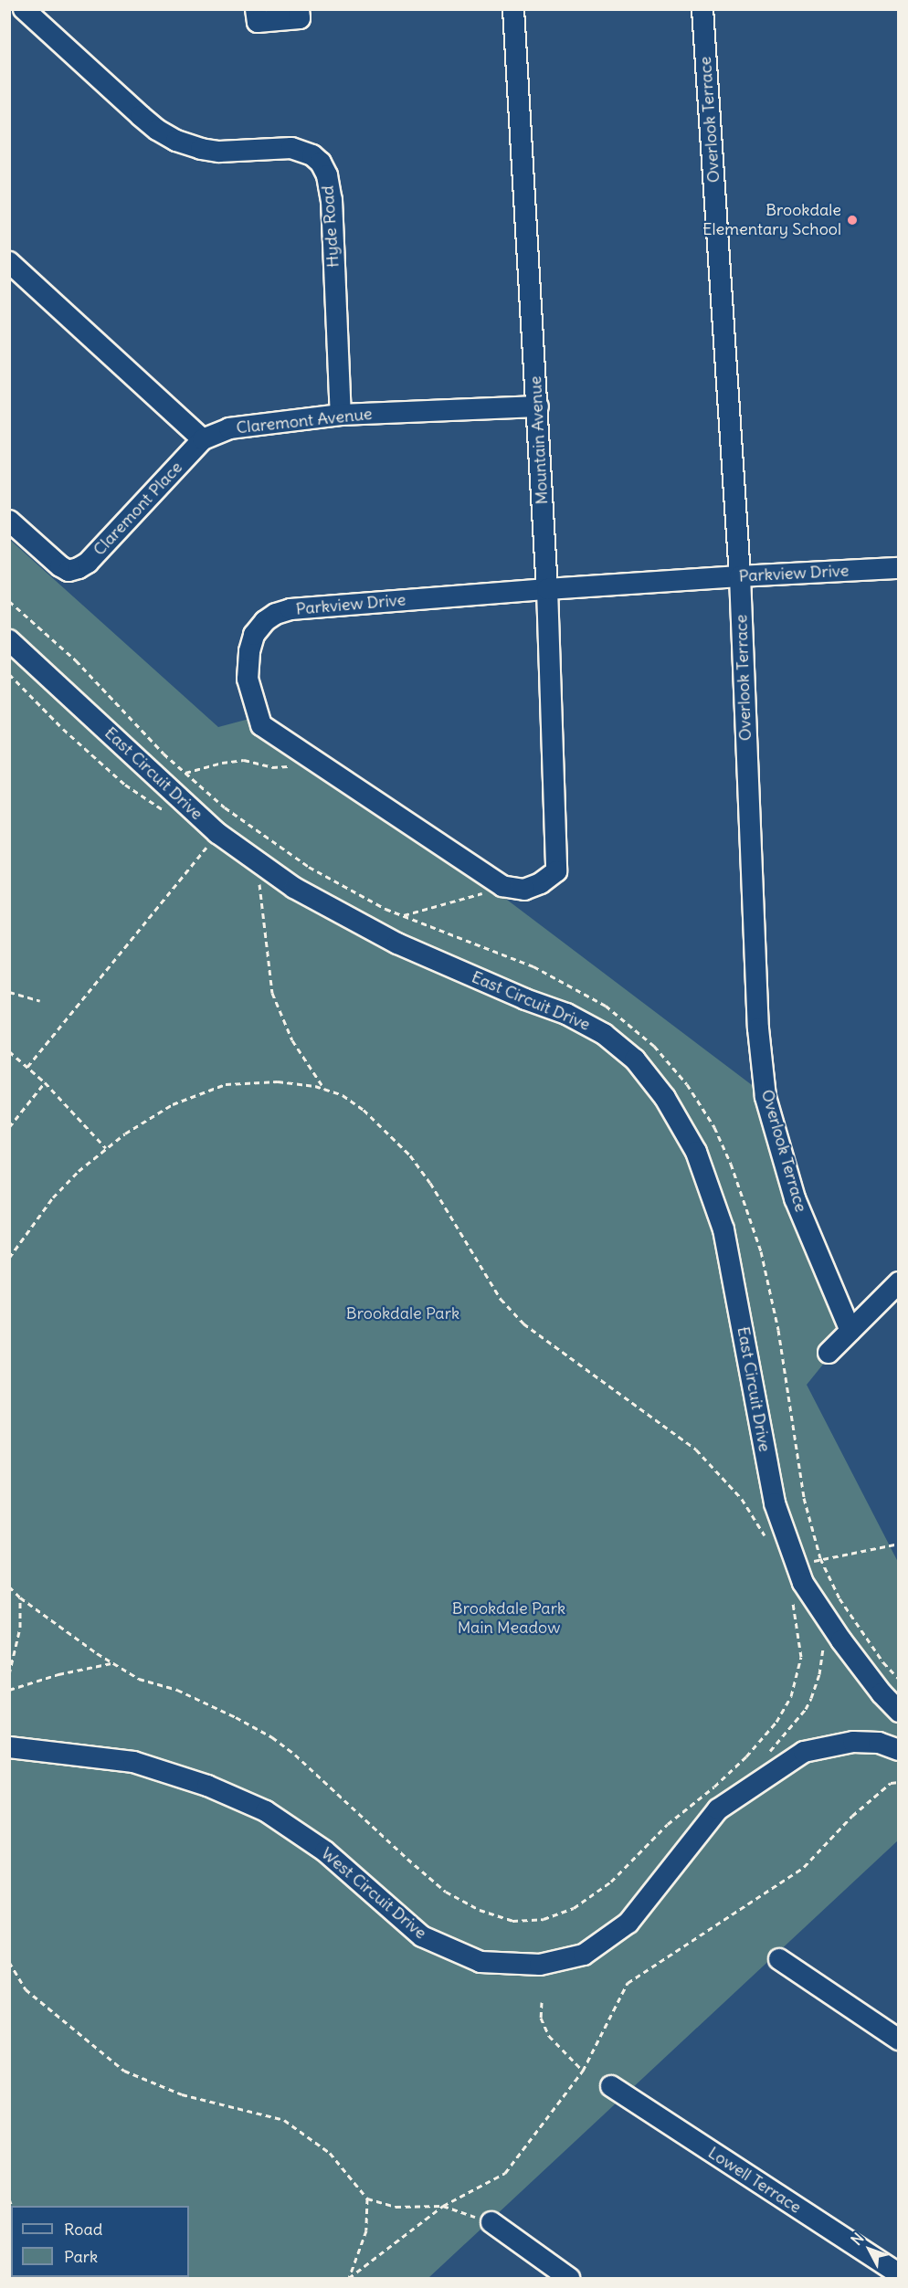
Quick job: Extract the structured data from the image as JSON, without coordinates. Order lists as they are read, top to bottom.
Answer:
{
  "streets": {
    "street": [
      "Overlook Terrace",
      "Hyde Road",
      "Claremont Avenue",
      "Mountain Avenue",
      "Claremont Place",
      "Parkview Drive",
      "East Circuit Drive",
      "West Circuit Drive",
      "Lowell Terrace"
    ]
  },
  "crossings": [
    ["Overlook Terrace", "Parkview Drive"],
    ["Hyde Road", "Claremont Avenue"],
    ["Claremont Avenue", "Mountain Avenue"],
    ["Claremont Avenue", "Claremont Place"],
    ["Mountain Avenue", "Parkview Drive"]
  ],
  "parks": ["Brookdale Park", "Brookdale Park Main Meadow"],
  "places": ["Brookdale Elementary School"],
  "legend": ["Road", "Park"],
  "north": "top left"
}
